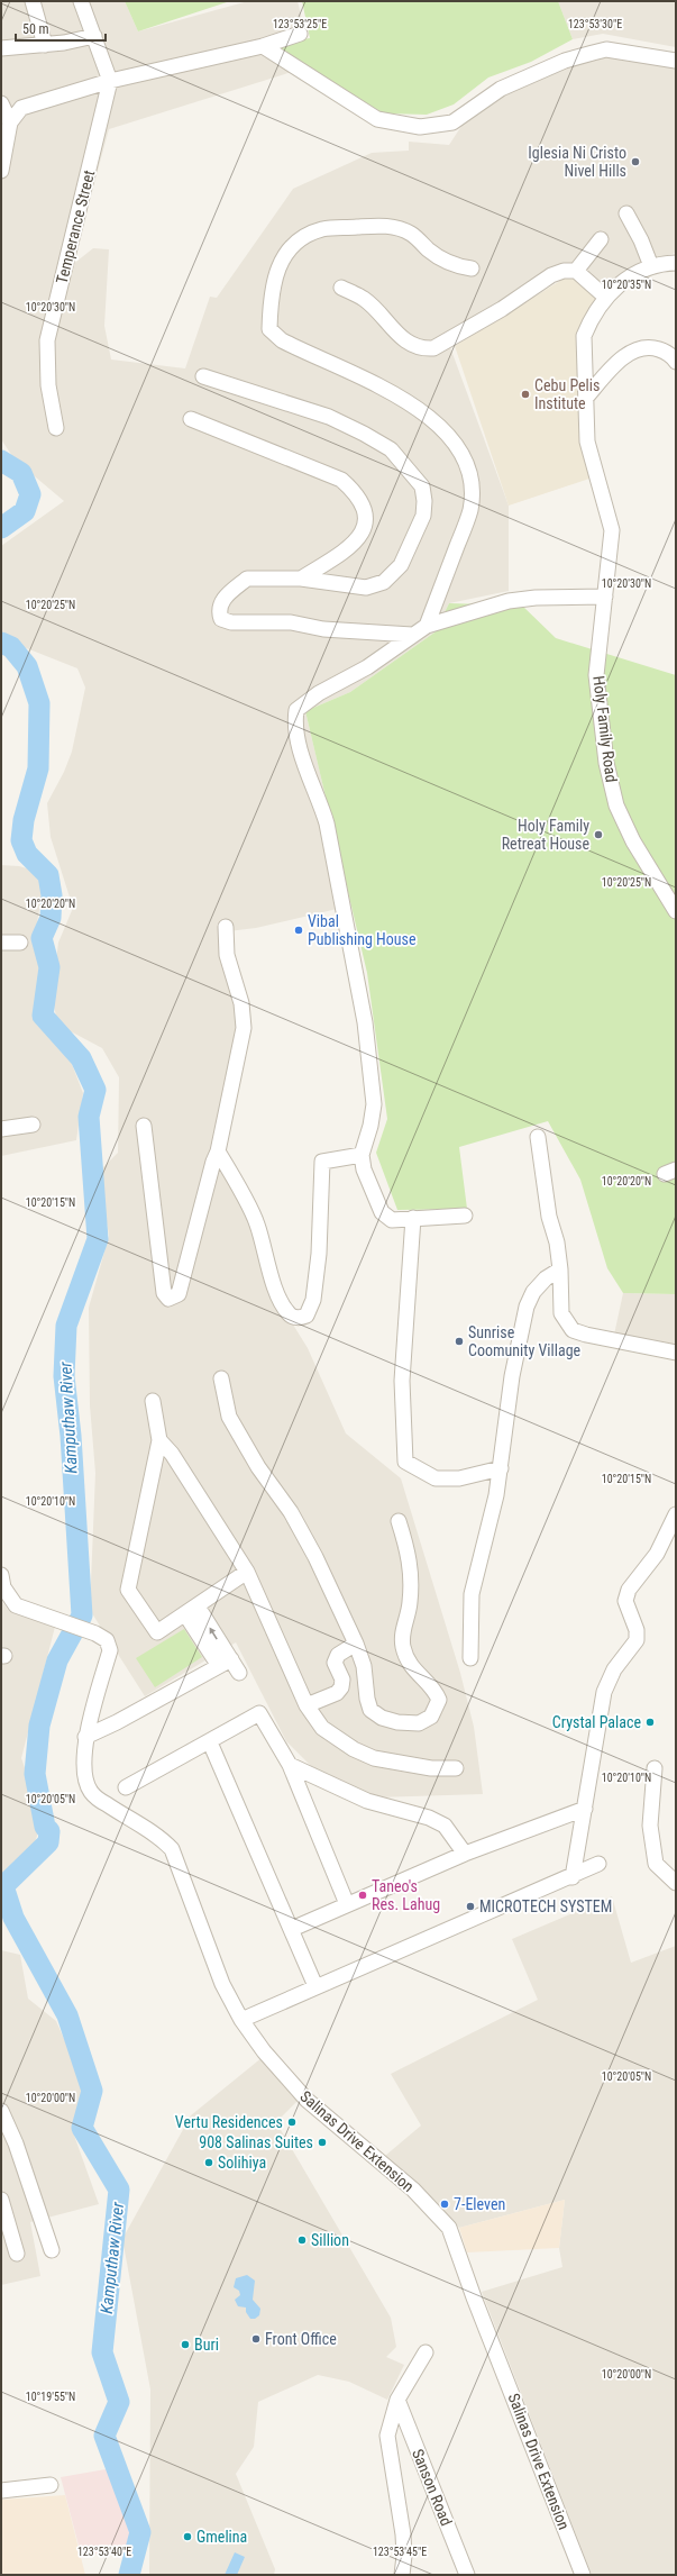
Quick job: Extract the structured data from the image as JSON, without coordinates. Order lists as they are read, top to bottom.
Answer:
{
  "streets": {
    "street": [
      "Temperance Street",
      "Holy Family Road",
      "Salinas Drive Extension",
      "Sanson Road"
    ]
  },
  "water": ["Kamputhaw River"],
  "places": [
    "Iglesia Ni Cristo Nivel Hills",
    "Cebu Pelis Institute",
    "Holy Family Retreat House",
    "Vibal Publishing House",
    "Sunrise Coomunity Village",
    "Crystal Palace",
    "Taneo's Res. Lahug",
    "MICROTECH SYSTEM",
    "Vertu Residences",
    "908 Salinas Suites",
    "Solihiya",
    "7-Eleven",
    "Sillion",
    "Front Office",
    "Buri",
    "Gmelina"
  ],
  "scale_bar": "50 m",
  "coordinates": [
    "123°53'25\"E",
    "123°53'30\"E",
    "10°20'35\"N",
    "10°20'30\"N",
    "10°20'25\"N",
    "10°20'20\"N",
    "10°20'15\"N",
    "10°20'10\"N",
    "10°20'05\"N",
    "10°20'00\"N",
    "10°19'55\"N",
    "123°53'40\"E",
    "123°53'45\"E"
  ]
}
